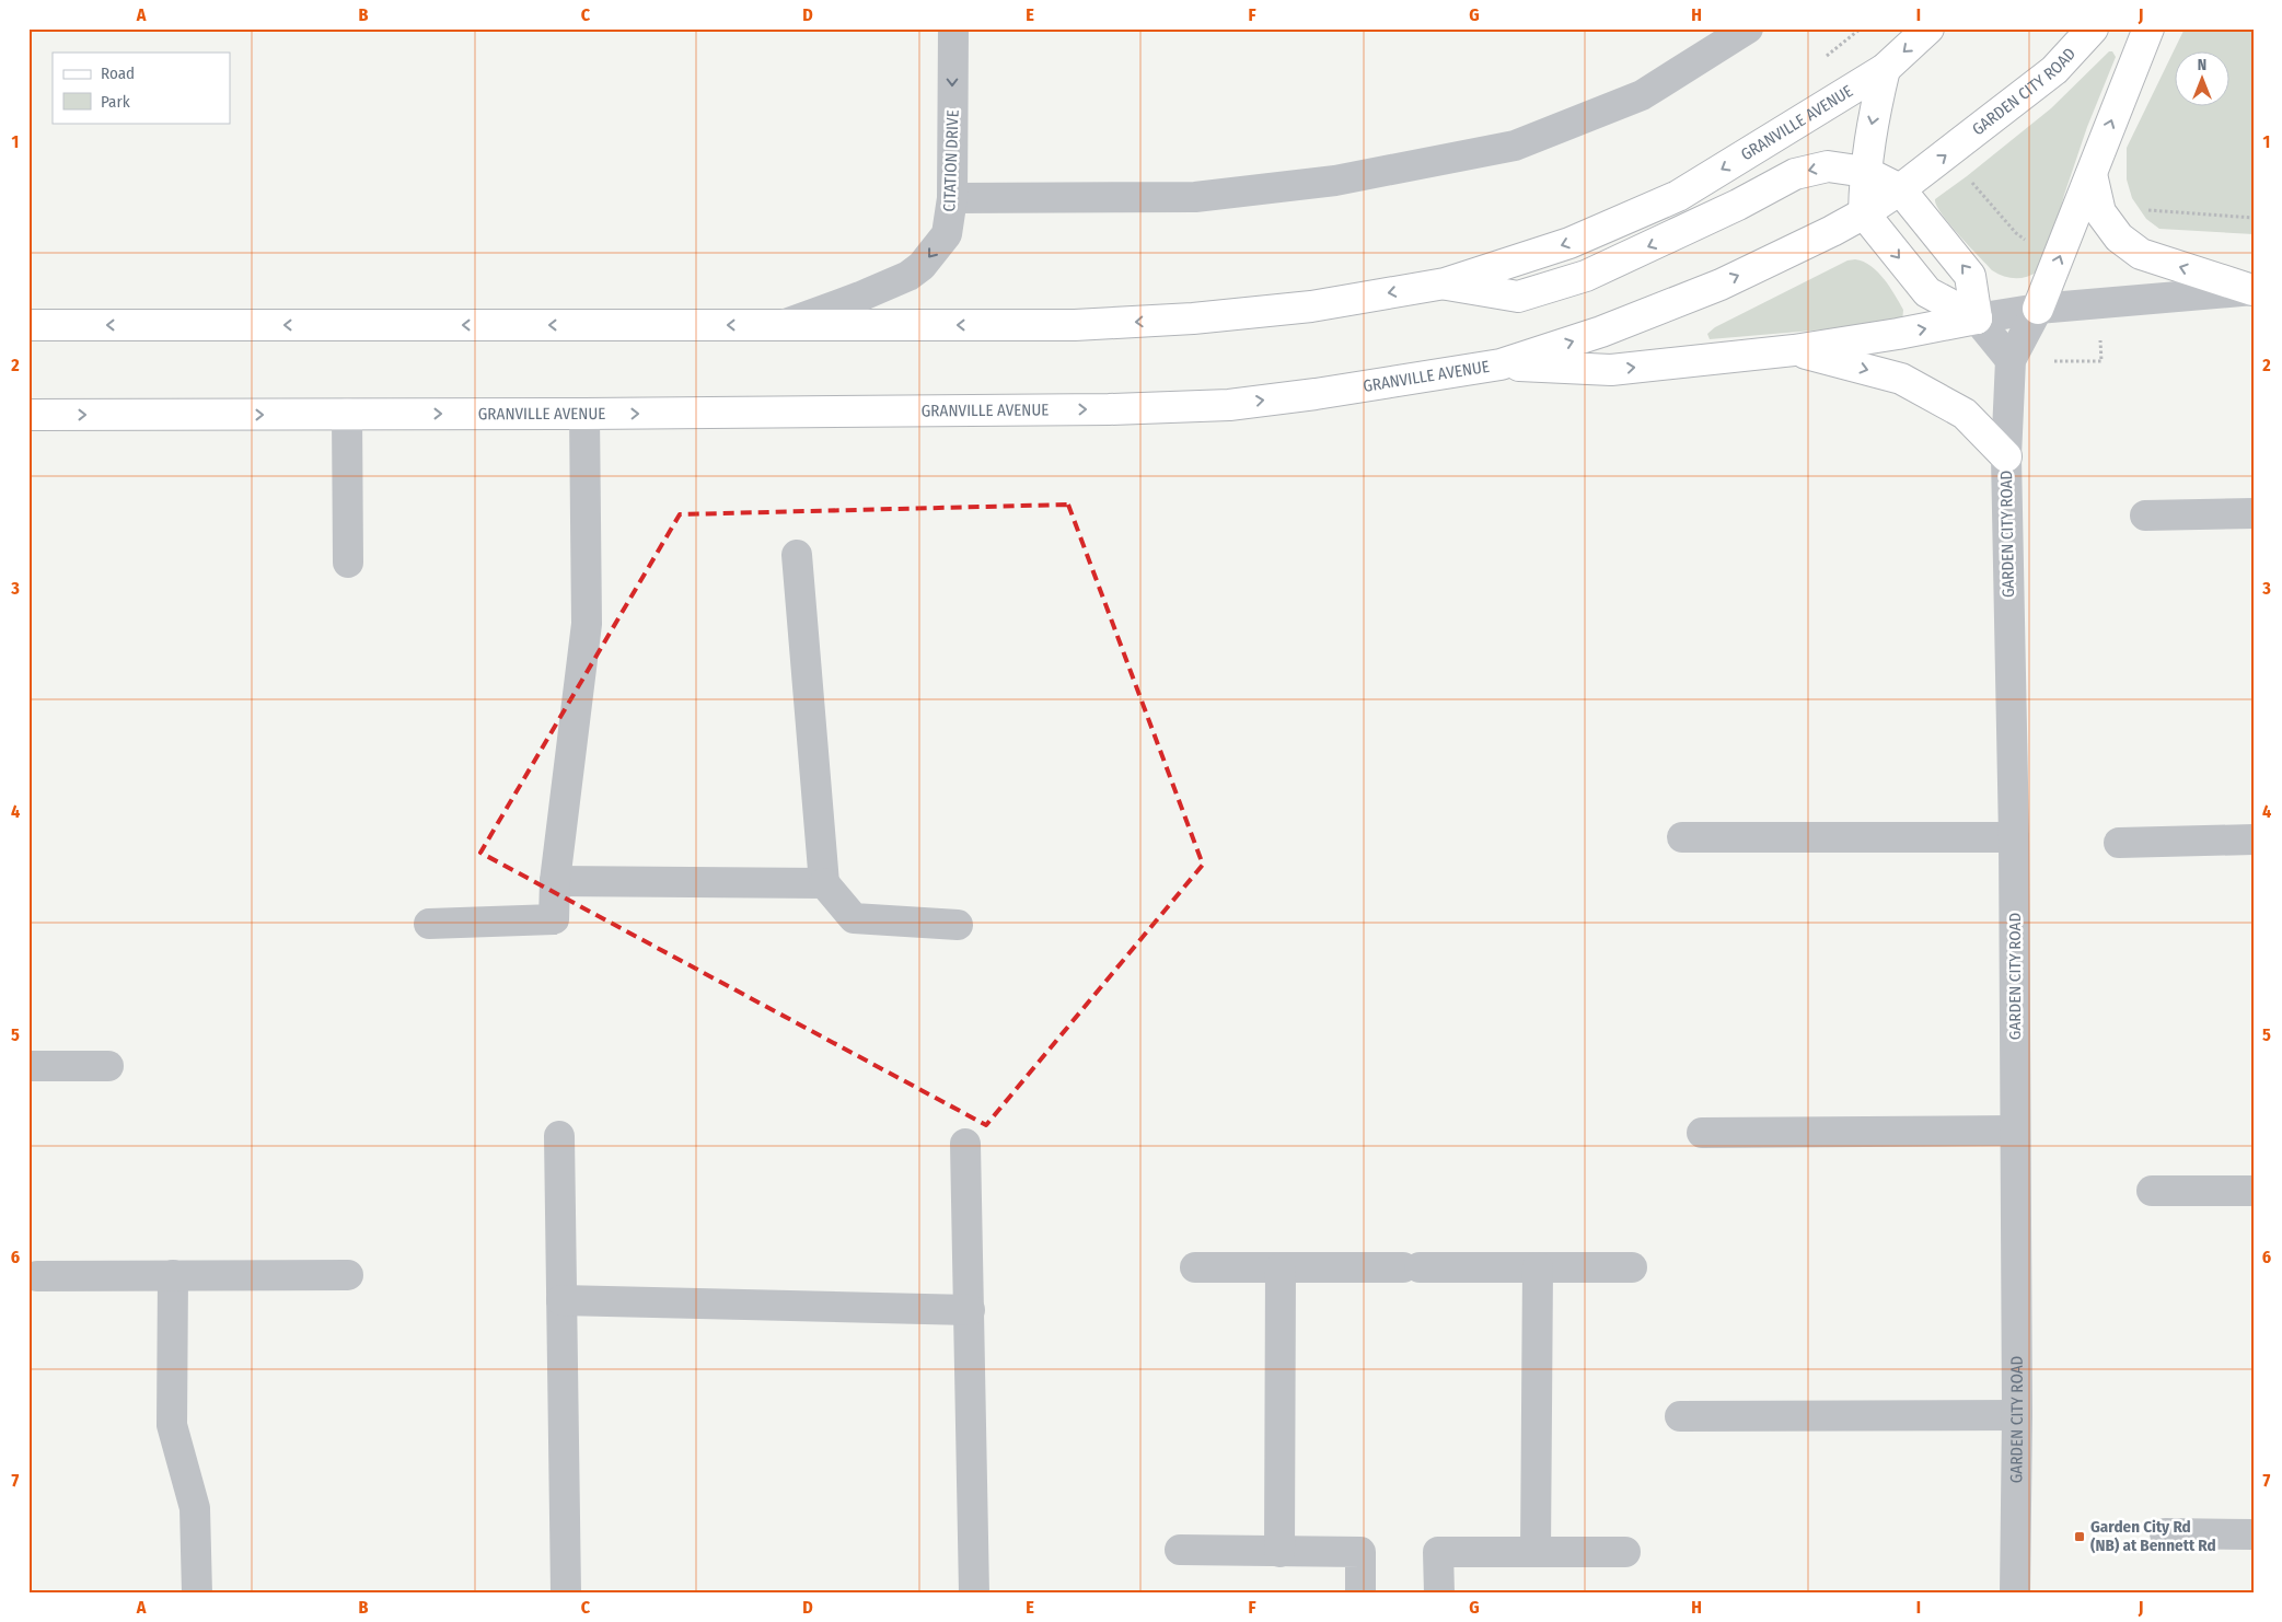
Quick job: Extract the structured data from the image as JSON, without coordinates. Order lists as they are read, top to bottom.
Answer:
{
  "streets": {
    "main road": ["GARDEN CITY ROAD", "GRANVILLE AVENUE"],
    "street": ["CITATION DRIVE"]
  },
  "crossings": [
    ["GARDEN CITY ROAD", "GRANVILLE AVENUE"],
    ["GRANVILLE AVENUE", "CITATION DRIVE"]
  ],
  "one_way": ["CITATION DRIVE"],
  "places": {
    "transit": ["Garden City Rd (NB) at Bennett Rd"]
  },
  "legend": ["Road", "Park"],
  "north": "top",
  "grid": {
    "columns": [
      "A",
      "B",
      "C",
      "D",
      "E",
      "F",
      "G",
      "H",
      "I",
      "J"
    ],
    "rows": [
      "1",
      "2",
      "3",
      "4",
      "5",
      "6",
      "7"
    ]
  }
}
